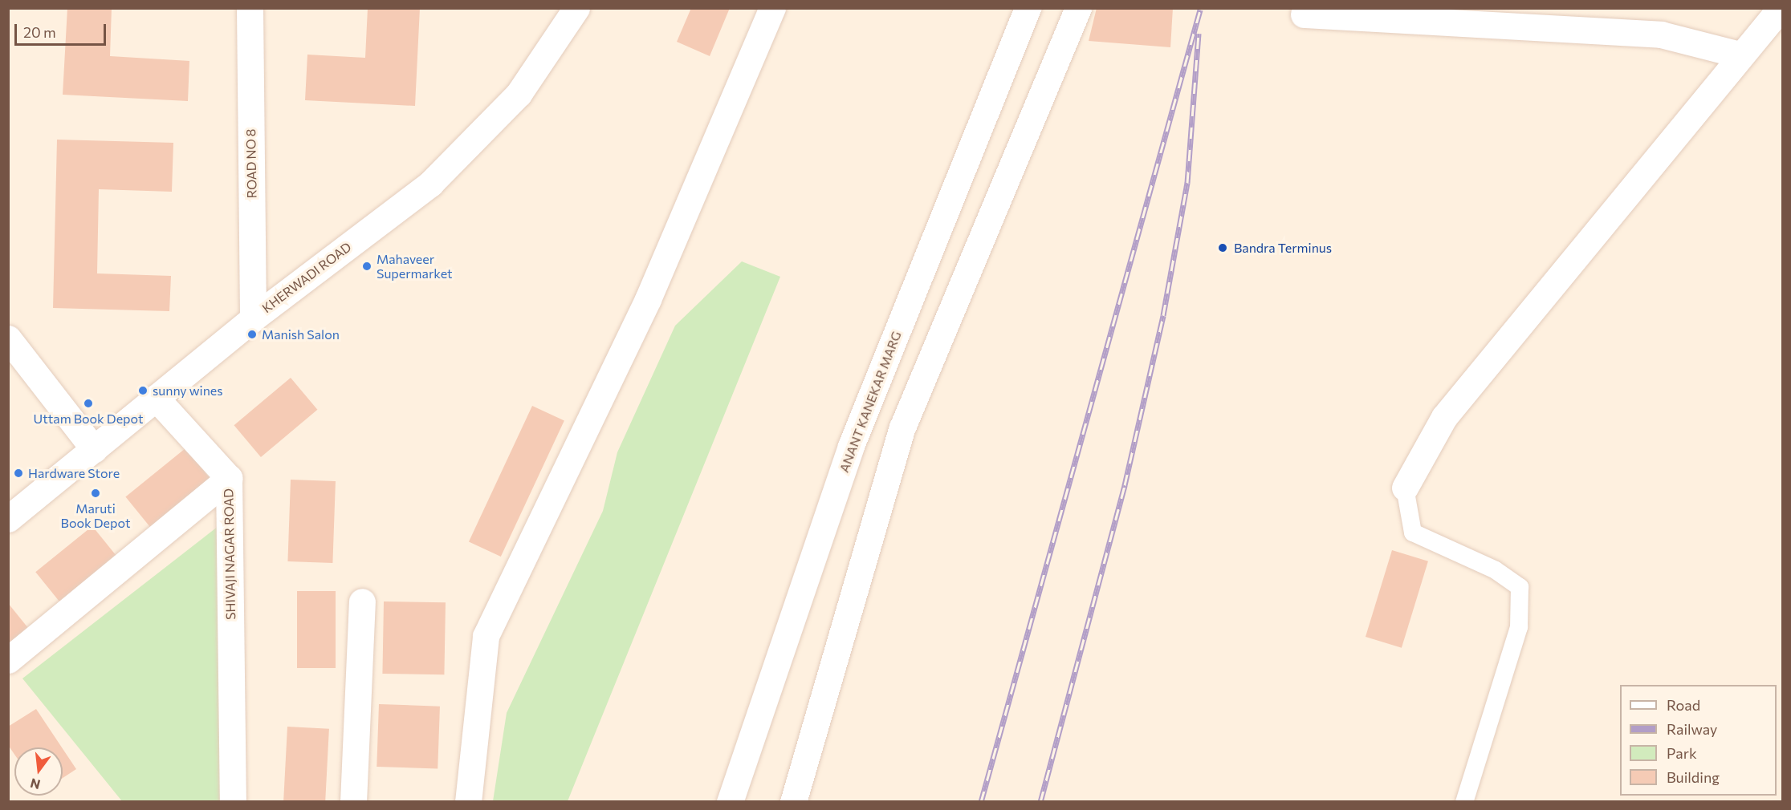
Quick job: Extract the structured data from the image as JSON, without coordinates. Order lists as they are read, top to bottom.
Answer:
{
  "streets": {
    "street": [
      "ROAD NO 8",
      "KHERWADI ROAD",
      "ANANT KANEKAR MARG",
      "SHIVAJI NAGAR ROAD"
    ]
  },
  "crossings": [
    ["ROAD NO 8", "KHERWADI ROAD"]
  ],
  "places": [
    "Bandra Terminus",
    "Mahaveer Supermarket",
    "Manish Salon",
    "sunny wines",
    "Uttam Book Depot",
    "Hardware Store",
    "Maruti Book Depot"
  ],
  "legend": [
    "Road",
    "Railway",
    "Park",
    "Building"
  ],
  "scale_bar": "20 m",
  "north": "bottom"
}
